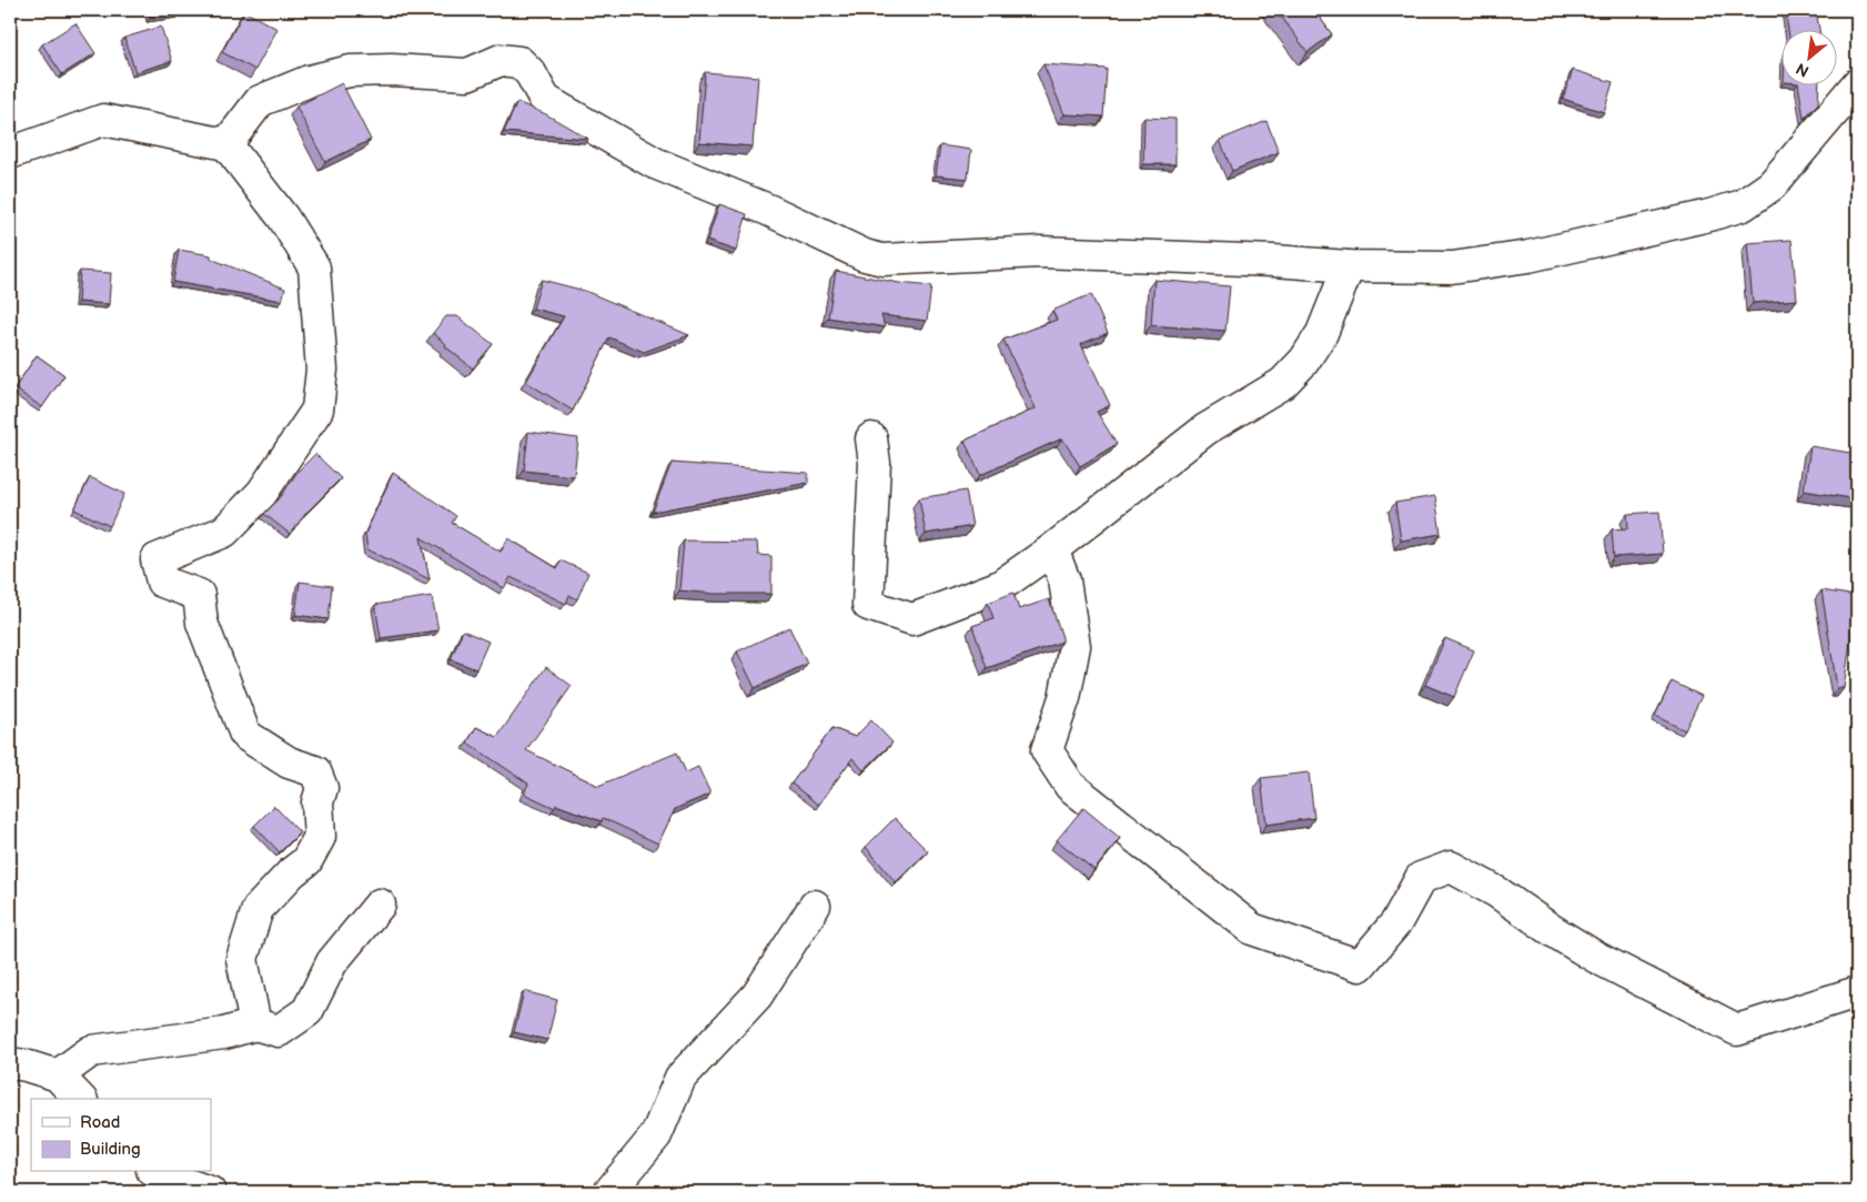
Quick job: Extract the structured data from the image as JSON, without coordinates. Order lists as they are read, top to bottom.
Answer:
{
  "legend": ["Road", "Building"],
  "north": "bottom left"
}
